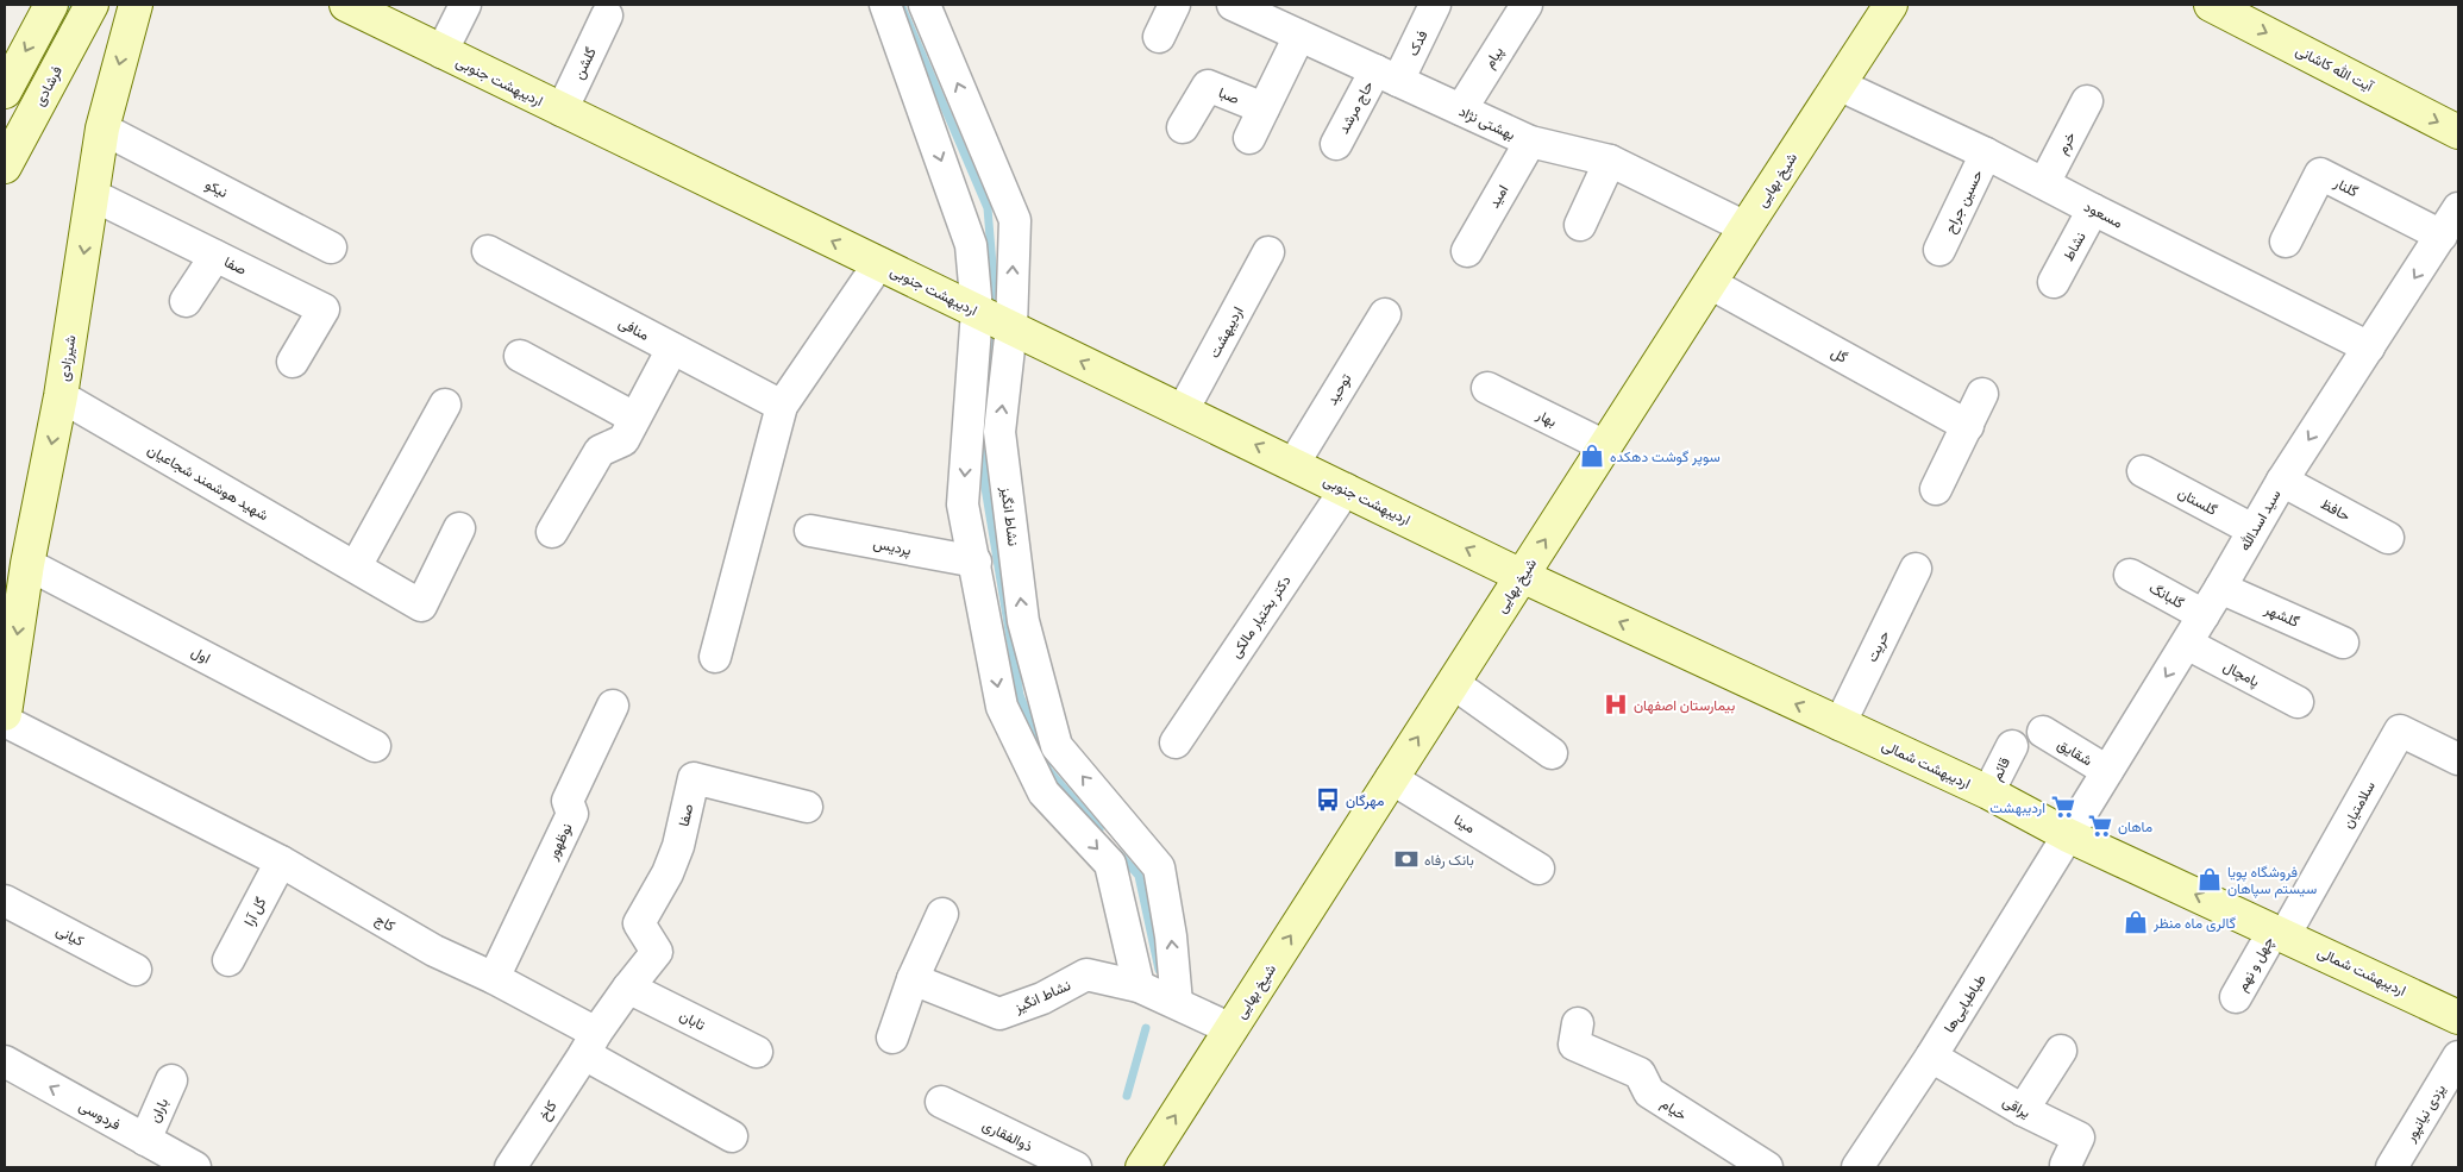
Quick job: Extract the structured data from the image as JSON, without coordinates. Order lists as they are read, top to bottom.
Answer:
{
  "streets": {
    "street": [
      "فدک",
      "پیام",
      "گلشن",
      "آیت الله کاشانی",
      "اردیبهشت جنوبی",
      "فرشادی",
      "صبا",
      "حاج مرشد",
      "بهشتی نژاد",
      "خرم",
      "شیخ بهایی",
      "گلنار",
      "نیکو",
      "امید",
      "حسین جراح",
      "مسعود",
      "نشاط",
      "صفا",
      "منافی",
      "اردیبهشت",
      "گل",
      "شیرزادی",
      "توحید",
      "بهار",
      "شهید هوشمند شجاعیان",
      "گلستان",
      "حافظ",
      "نشاط انگیز",
      "سید اسدالله",
      "پردیس",
      "گلبانگ",
      "گلشهر",
      "دکتر بختیار مالکی",
      "حریت",
      "اول",
      "پامچال",
      "شقایق",
      "اردیبهشت شمالی",
      "قائم",
      "سلامتیان",
      "مینا",
      "نوظهور",
      "گل آرا",
      "کاج",
      "کیانی",
      "چهل و نهم",
      "طباطبایی‌ها",
      "تابان",
      "یراقی",
      "خیام",
      "باران",
      "کاخ",
      "یزدی نیانپور",
      "فردوسی",
      "ذوالفقاری"
    ]
  },
  "crossings": [
    ["فدک", "حاج مرشد"],
    ["فدک", "بهشتی نژاد"],
    ["پیام", "بهشتی نژاد"],
    ["گلشن", "اردیبهشت جنوبی"],
    ["اردیبهشت جنوبی", "شیخ بهایی"],
    ["اردیبهشت جنوبی", "اردیبهشت"],
    ["اردیبهشت جنوبی", "توحید"],
    ["اردیبهشت جنوبی", "نشاط انگیز"],
    ["اردیبهشت جنوبی", "دکتر بختیار مالکی"],
    ["اردیبهشت جنوبی", "اردیبهشت شمالی"],
    ["حاج مرشد", "بهشتی نژاد"],
    ["بهشتی نژاد", "شیخ بهایی"],
    ["بهشتی نژاد", "امید"],
    ["خرم", "مسعود"],
    ["شیخ بهایی", "مسعود"],
    ["شیخ بهایی", "گل"],
    ["شیخ بهایی", "بهار"],
    ["شیخ بهایی", "نشاط انگیز"],
    ["شیخ بهایی", "اردیبهشت شمالی"],
    ["شیخ بهایی", "مینا"],
    ["گلنار", "سید اسدالله"],
    ["نیکو", "شیرزادی"],
    ["حسین جراح", "مسعود"],
    ["مسعود", "نشاط"],
    ["مسعود", "سید اسدالله"],
    ["صفا", "شیرزادی"],
    ["صفا", "کاخ"],
    ["شیرزادی", "شهید هوشمند شجاعیان"],
    ["شیرزادی", "اول"],
    ["گلستان", "سید اسدالله"],
    ["حافظ", "سید اسدالله"],
    ["سید اسدالله", "گلبانگ"],
    ["سید اسدالله", "گلشهر"],
    ["سید اسدالله", "پامچال"],
    ["سید اسدالله", "شقایق"],
    ["سید اسدالله", "اردیبهشت شمالی"],
    ["سید اسدالله", "طباطبایی‌ها"],
    ["حریت", "اردیبهشت شمالی"],
    ["اردیبهشت شمالی", "قائم"],
    ["اردیبهشت شمالی", "سلامتیان"],
    ["اردیبهشت شمالی", "چهل و نهم"],
    ["اردیبهشت شمالی", "طباطبایی‌ها"],
    ["سلامتیان", "چهل و نهم"],
    ["نوظهور", "کاج"],
    ["گل آرا", "کاج"],
    ["کاج", "کاخ"],
    ["طباطبایی‌ها", "یراقی"],
    ["تابان", "کاخ"],
    ["باران", "فردوسی"]
  ],
  "one_way": [
    "آیت الله کاشانی",
    "اردیبهشت جنوبی",
    "شیخ بهایی",
    "شیرزادی",
    "سید اسدالله",
    "اردیبهشت شمالی",
    "فردوسی"
  ],
  "places": {
    "shop": ["سوپر گوشت دهکده", "فروشگاه پویا سیستم سپاهان", "گالری ماه منظر"],
    "hospital": ["بیمارستان اصفهان"],
    "bus stop": ["مهرگان"],
    "supermarket": ["اردیبهشت", "ماهان"],
    "bank": ["بانک رفاه"]
  }
}
